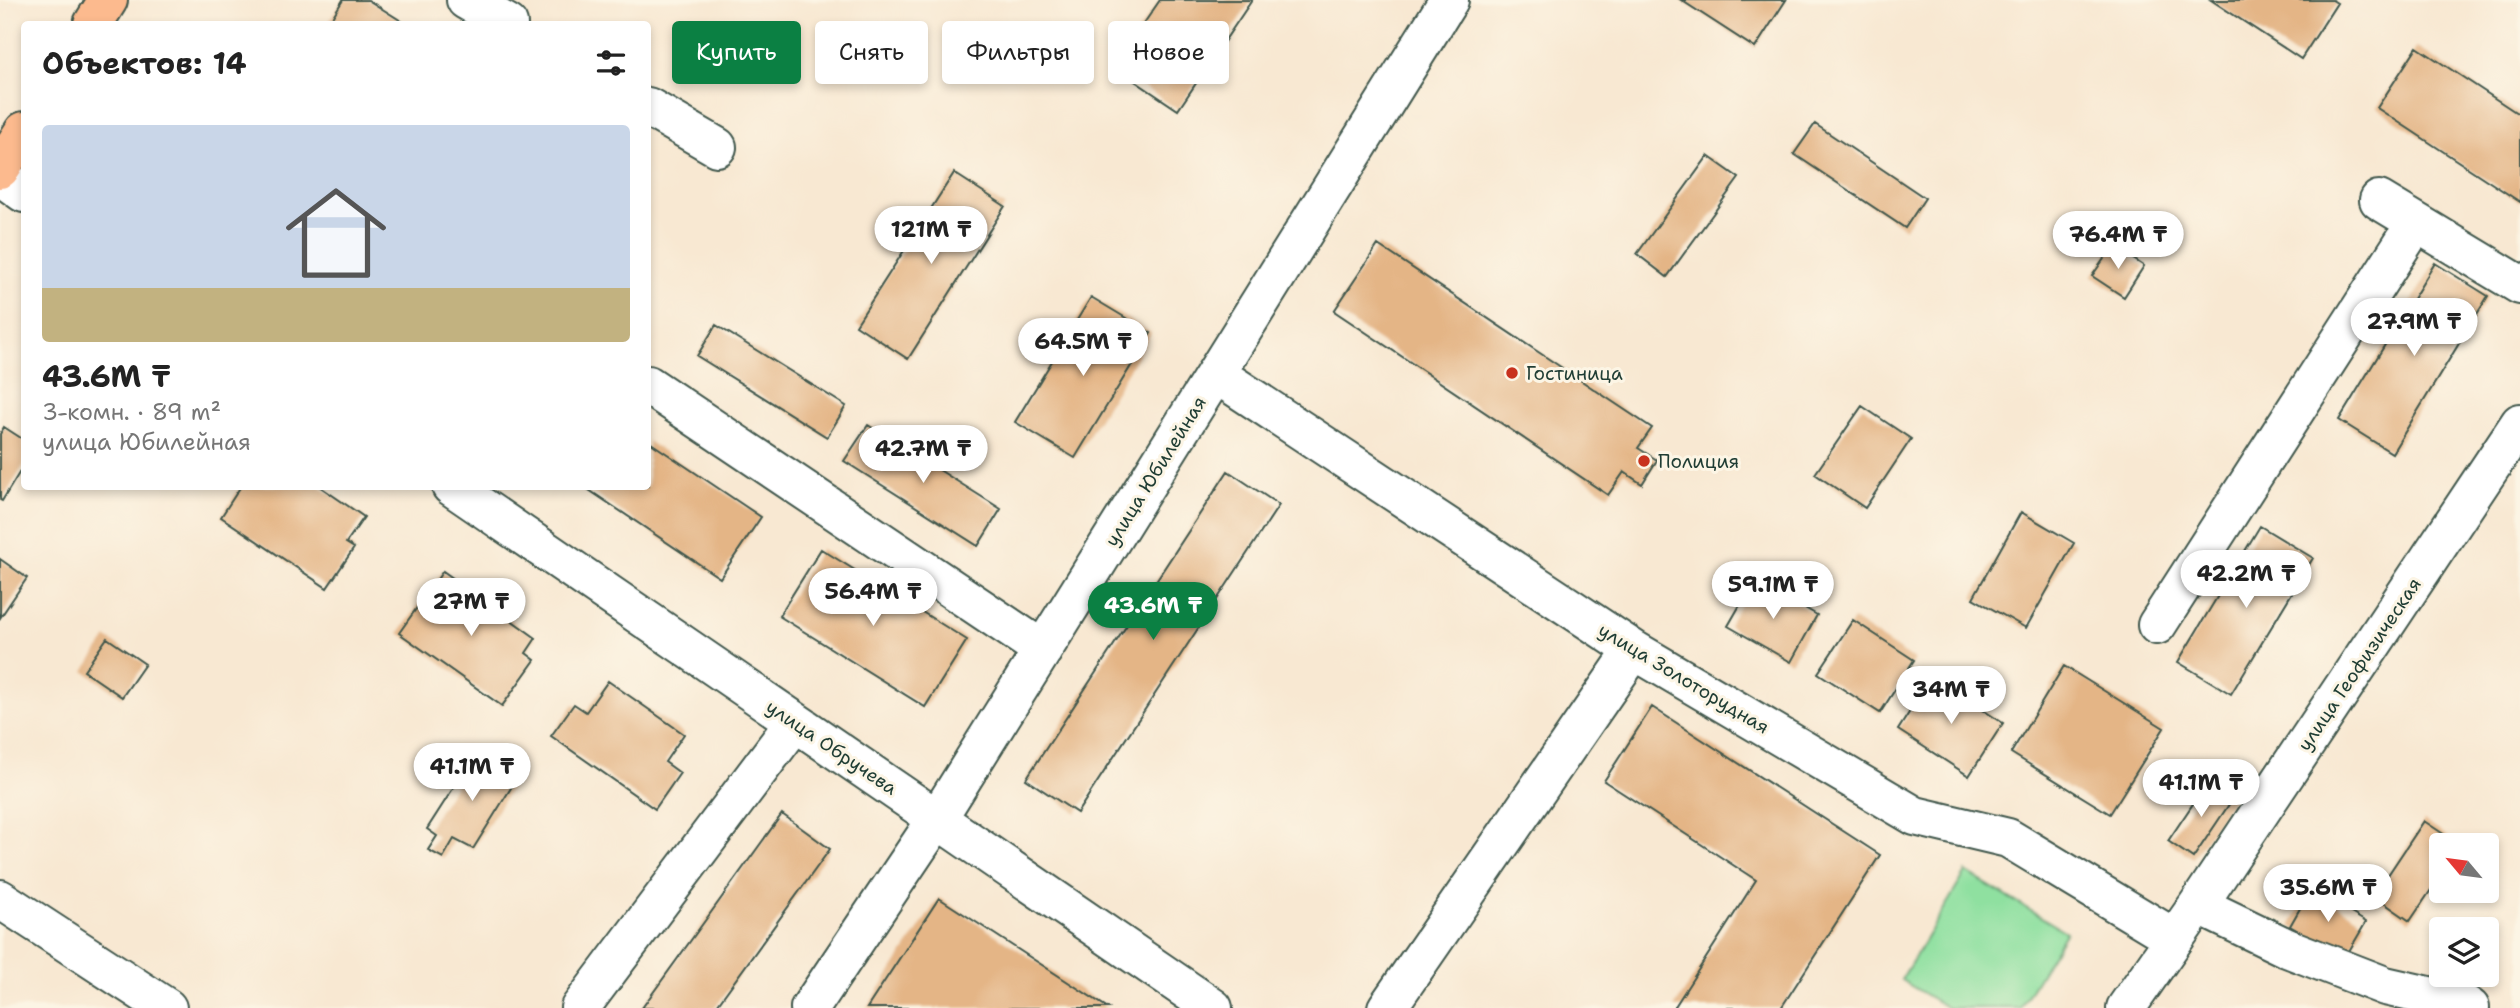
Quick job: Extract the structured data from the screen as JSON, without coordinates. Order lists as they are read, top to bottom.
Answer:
{
  "streets": {
    "street": [
      "улица Юбилейная",
      "улица Геофизическая",
      "улица Золоторудная",
      "улица Обручева"
    ]
  },
  "crossings": [
    ["улица Юбилейная", "улица Золоторудная"],
    ["улица Юбилейная", "улица Обручева"],
    ["улица Геофизическая", "улица Золоторудная"]
  ],
  "places": ["Гостиница", "Полиция"],
  "north": "top left",
  "page": {
    "chip": [
      "Купить",
      "Снять",
      "Фильтры",
      "Новое"
    ],
    "heading": "Объектов: 14",
    "list": [
      {
        "name": "43.6M ₸",
        "note": "3-комн. · 89 m² · улица Юбилейная"
      }
    ],
    "price": [
      "121M ₸",
      "76.4M ₸",
      "27.9M ₸",
      "64.5M ₸",
      "42.7M ₸",
      "42.2M ₸",
      "59.1M ₸",
      "56.4M ₸",
      "27M ₸",
      "43.6M ₸",
      "34M ₸",
      "41.1M ₸",
      "41.1M ₸",
      "35.6M ₸"
    ]
  }
}
